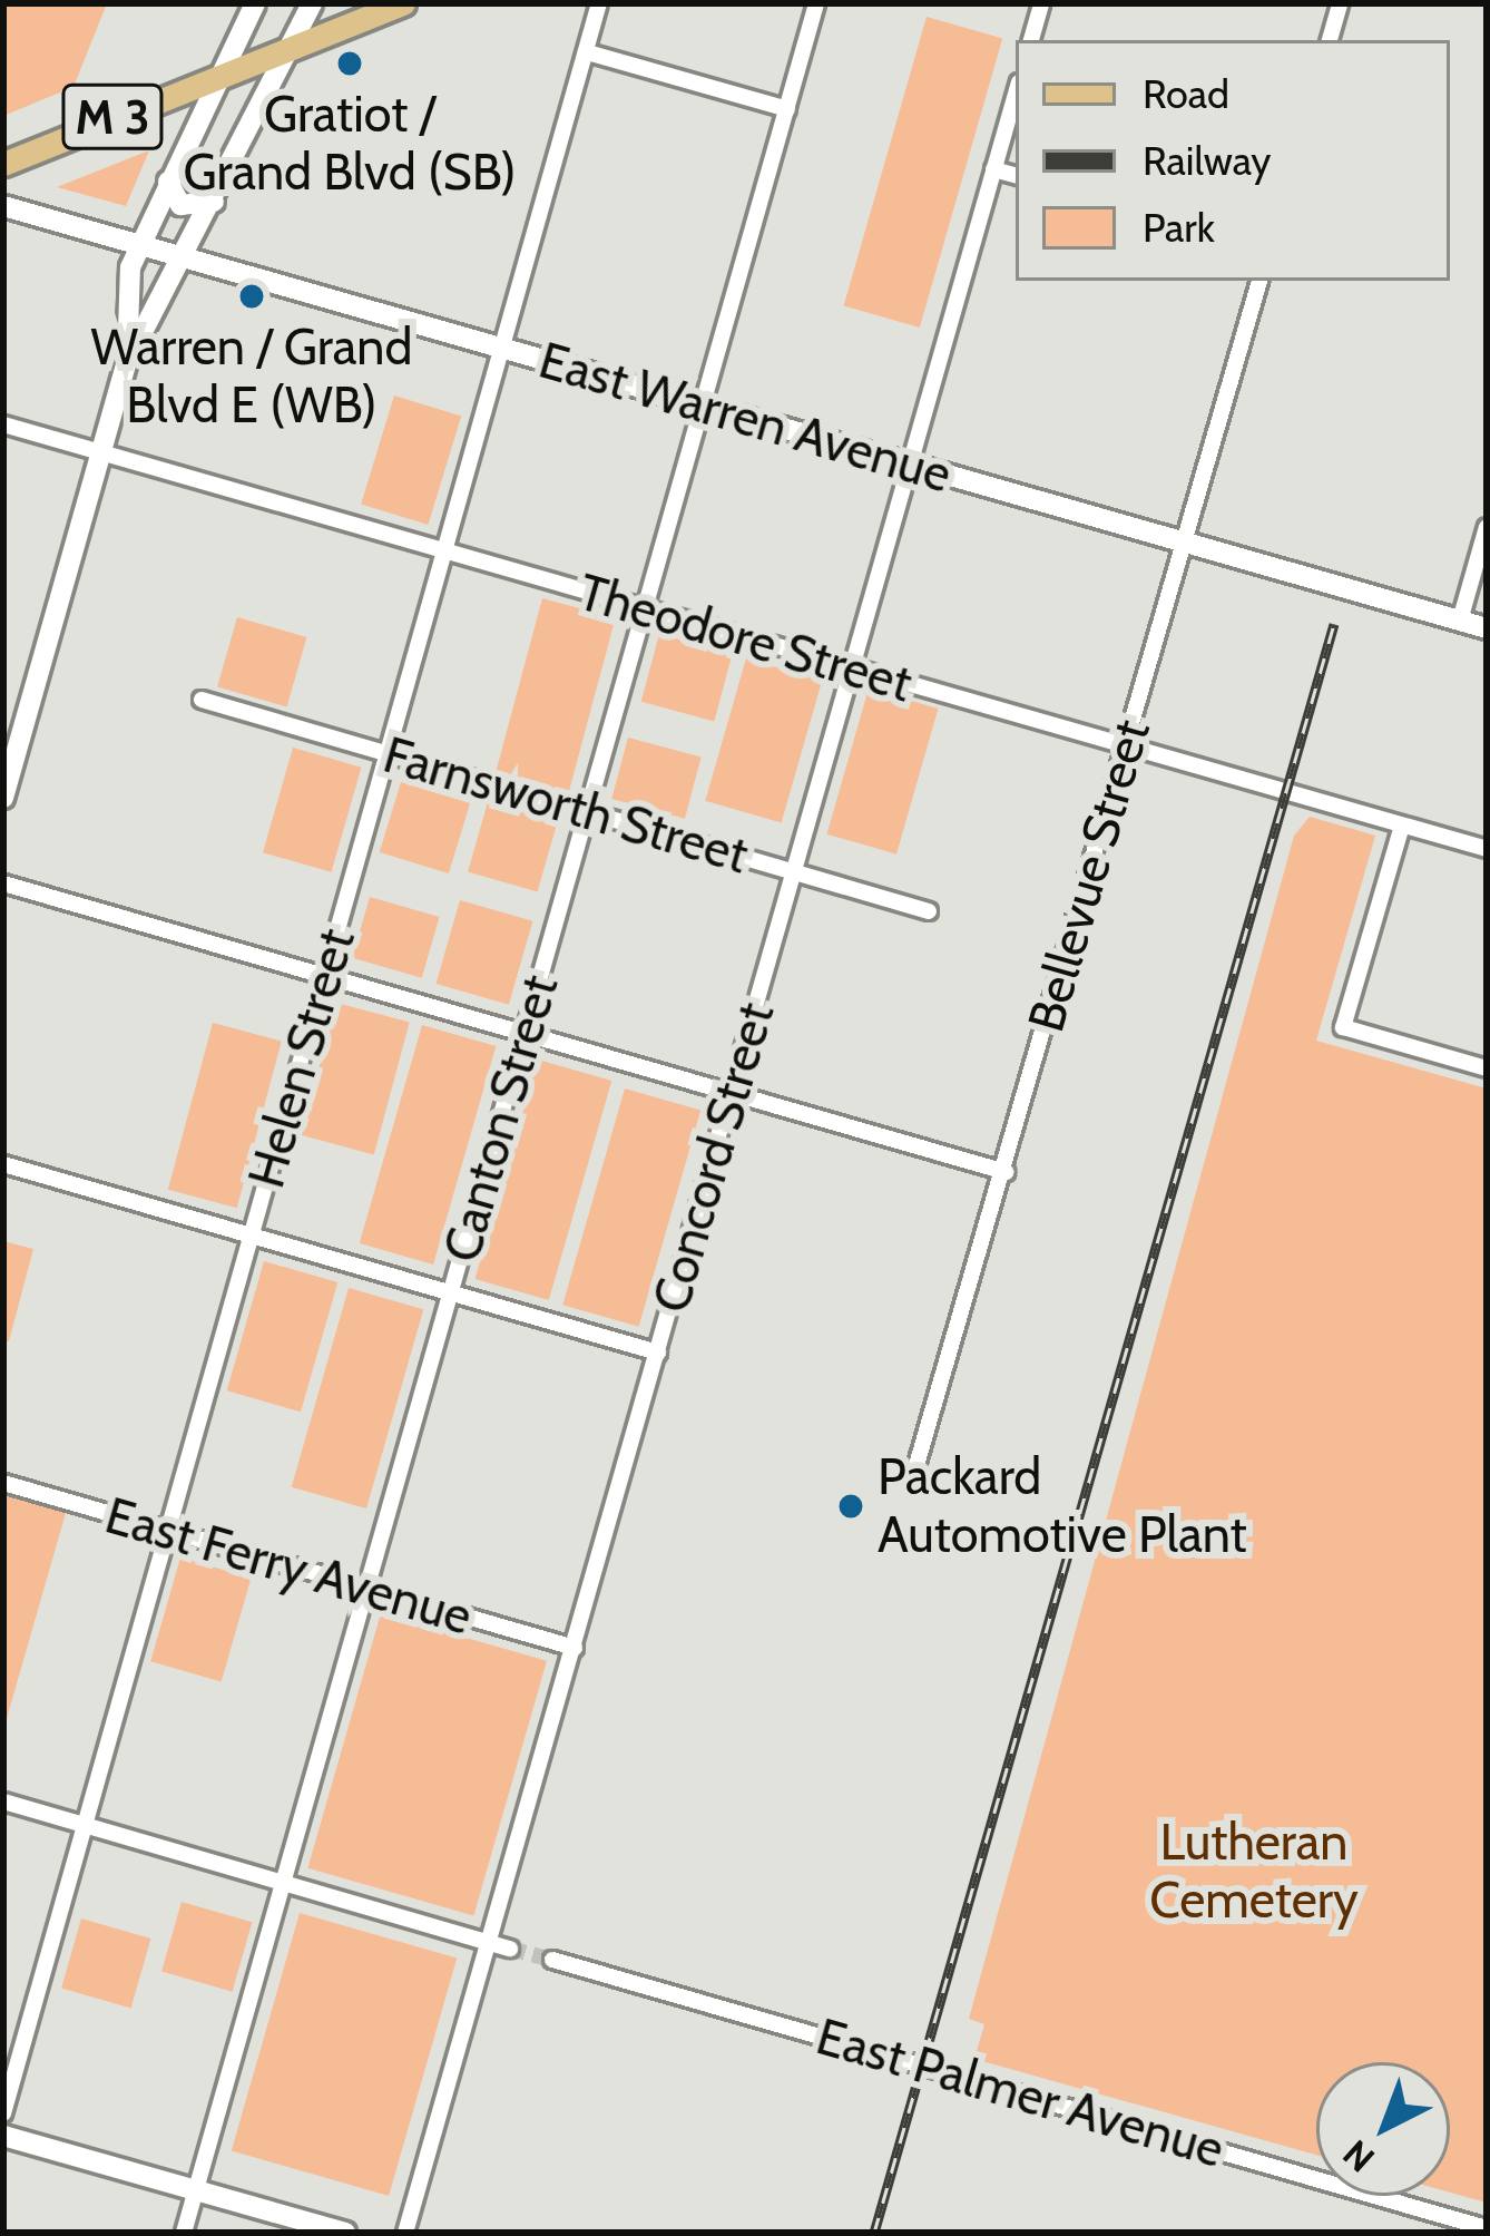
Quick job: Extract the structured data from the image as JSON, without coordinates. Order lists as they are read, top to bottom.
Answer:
{
  "streets": {
    "main road": ["M 3", "East Warren Avenue"],
    "street": [
      "Theodore Street",
      "Farnsworth Street",
      "Bellevue Street",
      "Helen Street",
      "Canton Street",
      "Concord Street",
      "East Ferry Avenue",
      "East Palmer Avenue"
    ]
  },
  "crossings": [
    ["East Warren Avenue", "Bellevue Street"],
    ["East Warren Avenue", "Helen Street"],
    ["East Warren Avenue", "Canton Street"],
    ["East Warren Avenue", "Concord Street"],
    ["Theodore Street", "Bellevue Street"],
    ["Theodore Street", "Helen Street"],
    ["Theodore Street", "Canton Street"],
    ["Theodore Street", "Concord Street"],
    ["Farnsworth Street", "Helen Street"],
    ["Farnsworth Street", "Canton Street"],
    ["Farnsworth Street", "Concord Street"],
    ["Helen Street", "East Ferry Avenue"],
    ["Canton Street", "East Ferry Avenue"],
    ["Concord Street", "East Ferry Avenue"]
  ],
  "parks": ["Lutheran Cemetery"],
  "places": ["Gratiot / Grand Blvd (SB)", "Warren / Grand Blvd E (WB)", "Packard Automotive Plant"],
  "legend": ["Road", "Railway", "Park"],
  "north": "bottom left"
}
